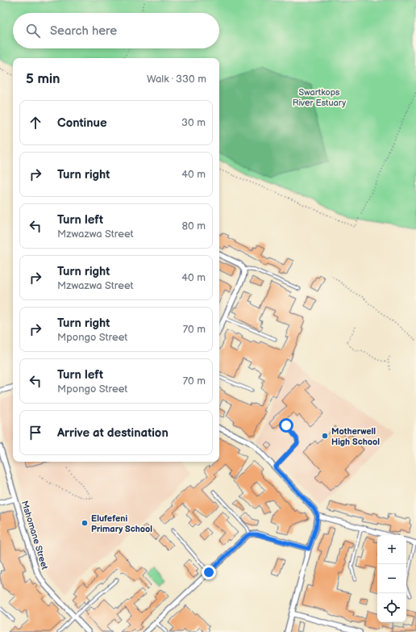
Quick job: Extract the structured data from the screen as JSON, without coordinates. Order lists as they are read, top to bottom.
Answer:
{
  "streets": {
    "street": ["Mshomane Street"]
  },
  "parks": ["Swartkops River Estuary"],
  "places": ["Motherwell High School", "Elufefeni Primary School"],
  "page": {
    "search": "Search here",
    "heading": ["5 min", "Walk · 330 m"],
    "list": [
      ["Continue", "30 m"],
      ["Turn right", "40 m"],
      ["Turn left", "Mzwazwa Street", "80 m"],
      ["Turn right", "Mzwazwa Street", "40 m"],
      ["Turn right", "Mpongo Street", "70 m"],
      ["Turn left", "Mpongo Street", "70 m"],
      "Arrive at destination"
    ],
    "map_buttons": ["+", "−"]
  }
}
